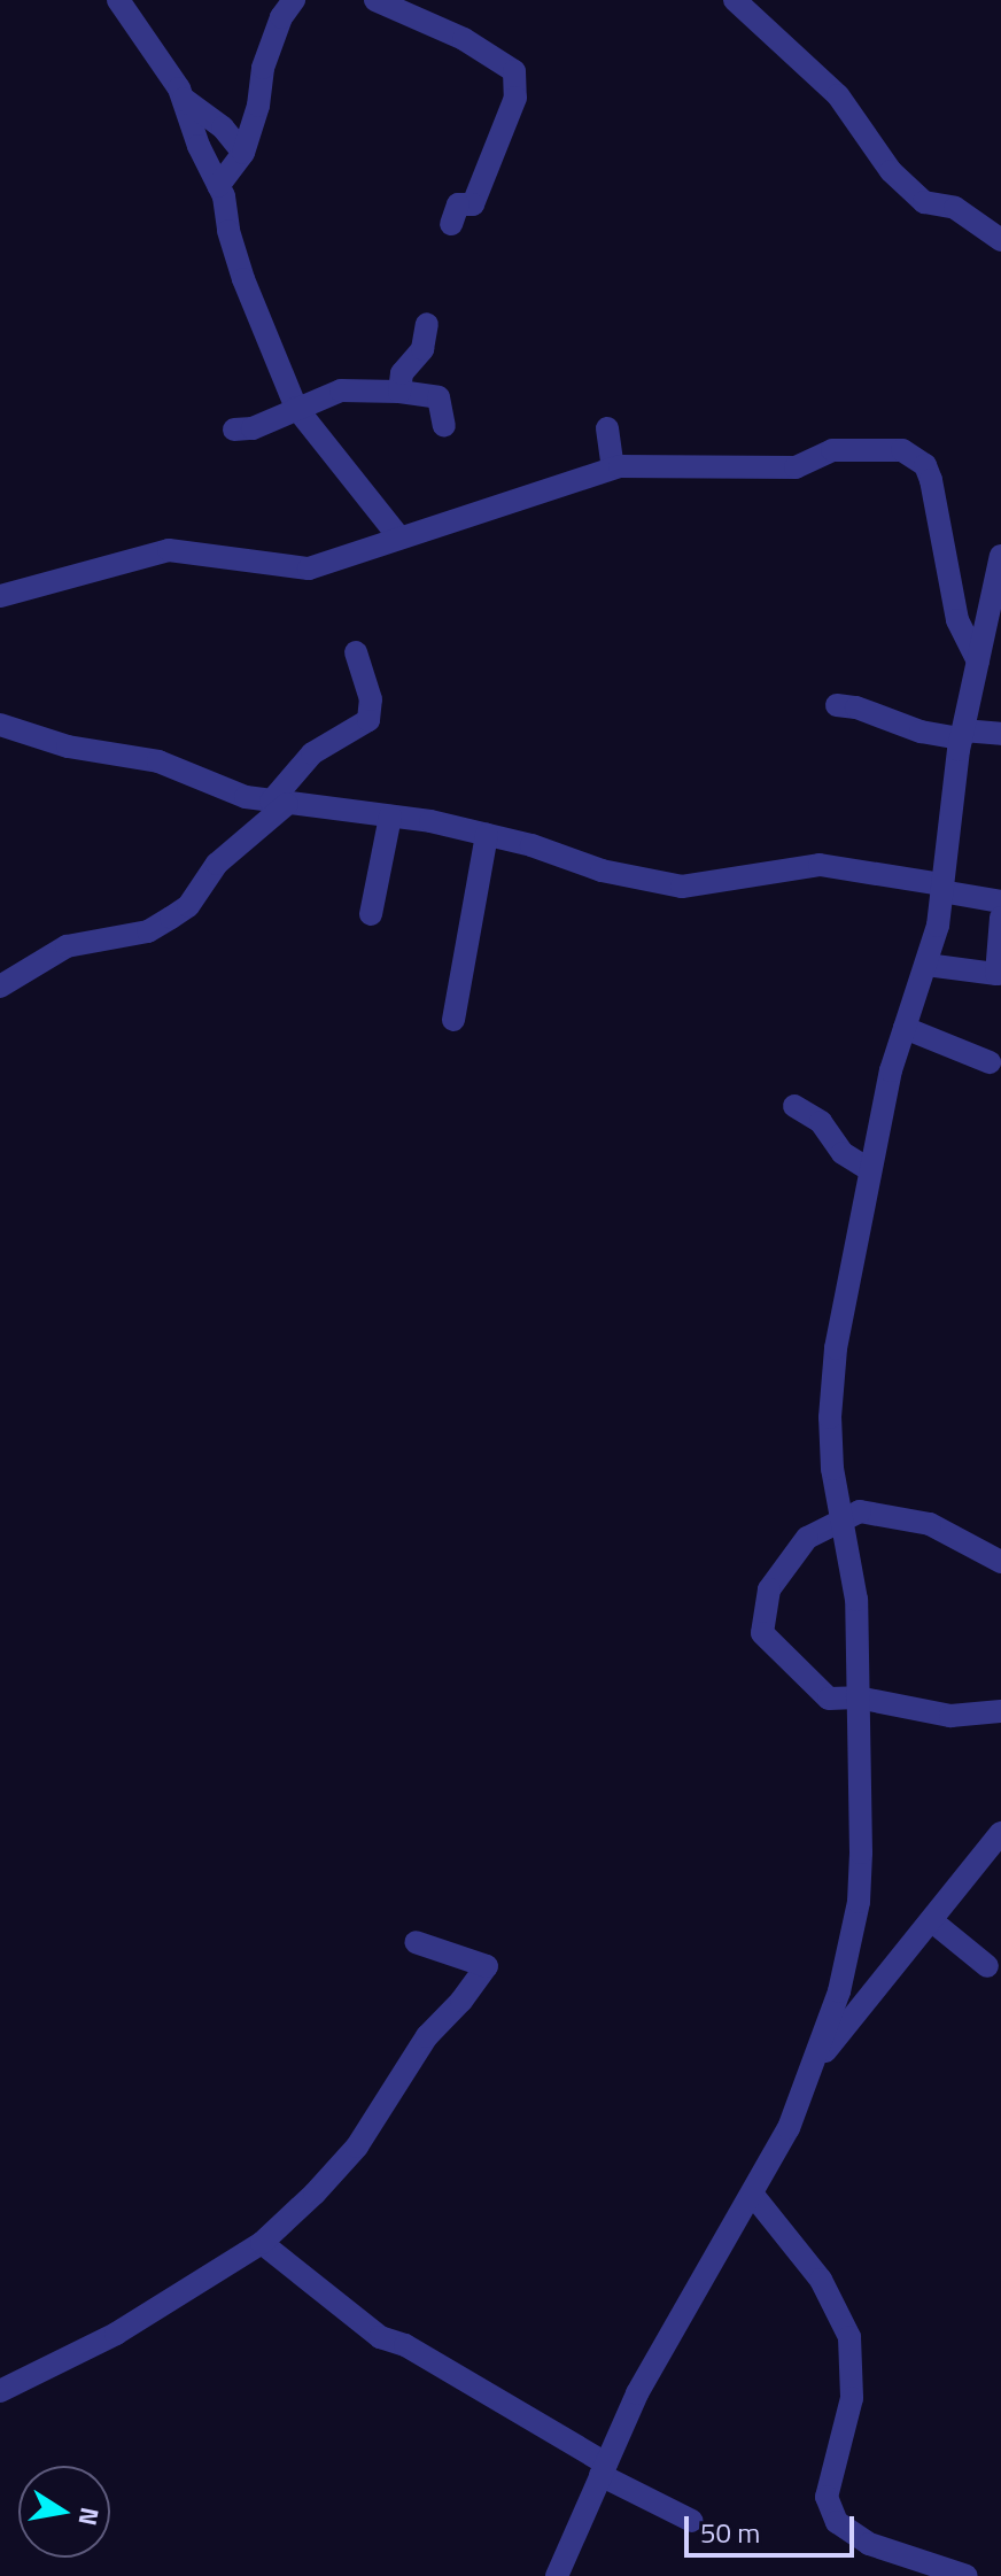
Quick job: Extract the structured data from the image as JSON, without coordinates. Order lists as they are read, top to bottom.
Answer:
{
  "scale_bar": "50 m",
  "north": "right"
}
